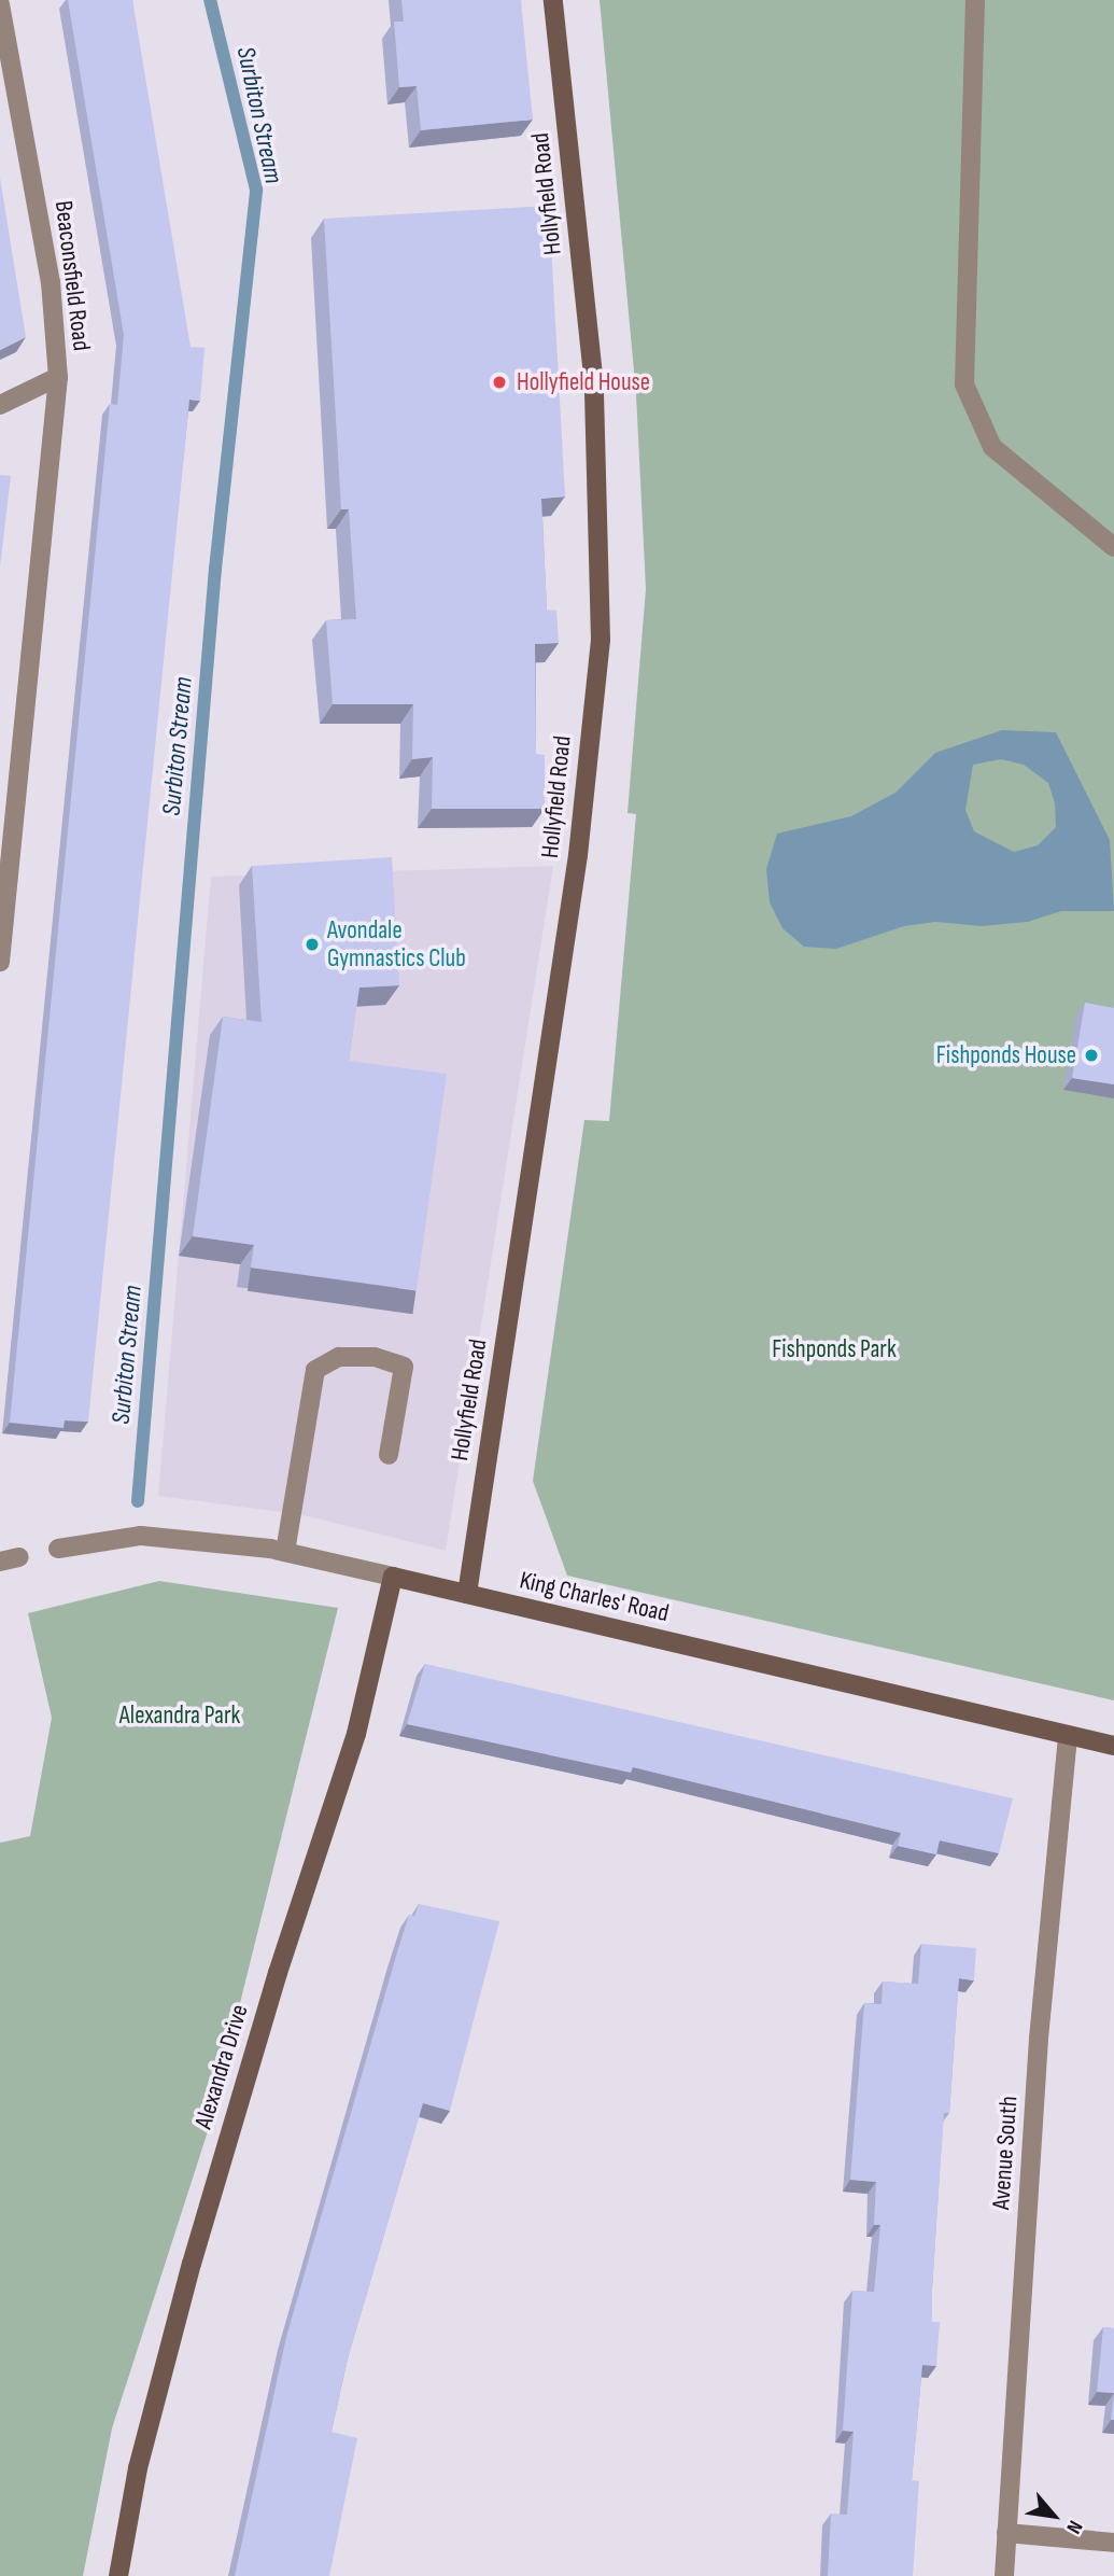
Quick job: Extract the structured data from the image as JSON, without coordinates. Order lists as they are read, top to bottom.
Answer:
{
  "streets": {
    "street": [
      "Hollyfield Road",
      "Beaconsfield Road",
      "King Charles' Road",
      "Alexandra Drive",
      "Avenue South"
    ]
  },
  "crossings": [
    ["Hollyfield Road", "King Charles' Road"],
    ["King Charles' Road", "Alexandra Drive"],
    ["King Charles' Road", "Avenue South"]
  ],
  "water": ["Surbiton Stream"],
  "parks": ["Fishponds Park", "Alexandra Park"],
  "places": ["Hollyfield House", "Avondale Gymnastics Club", "Fishponds House"],
  "north": "bottom right"
}
